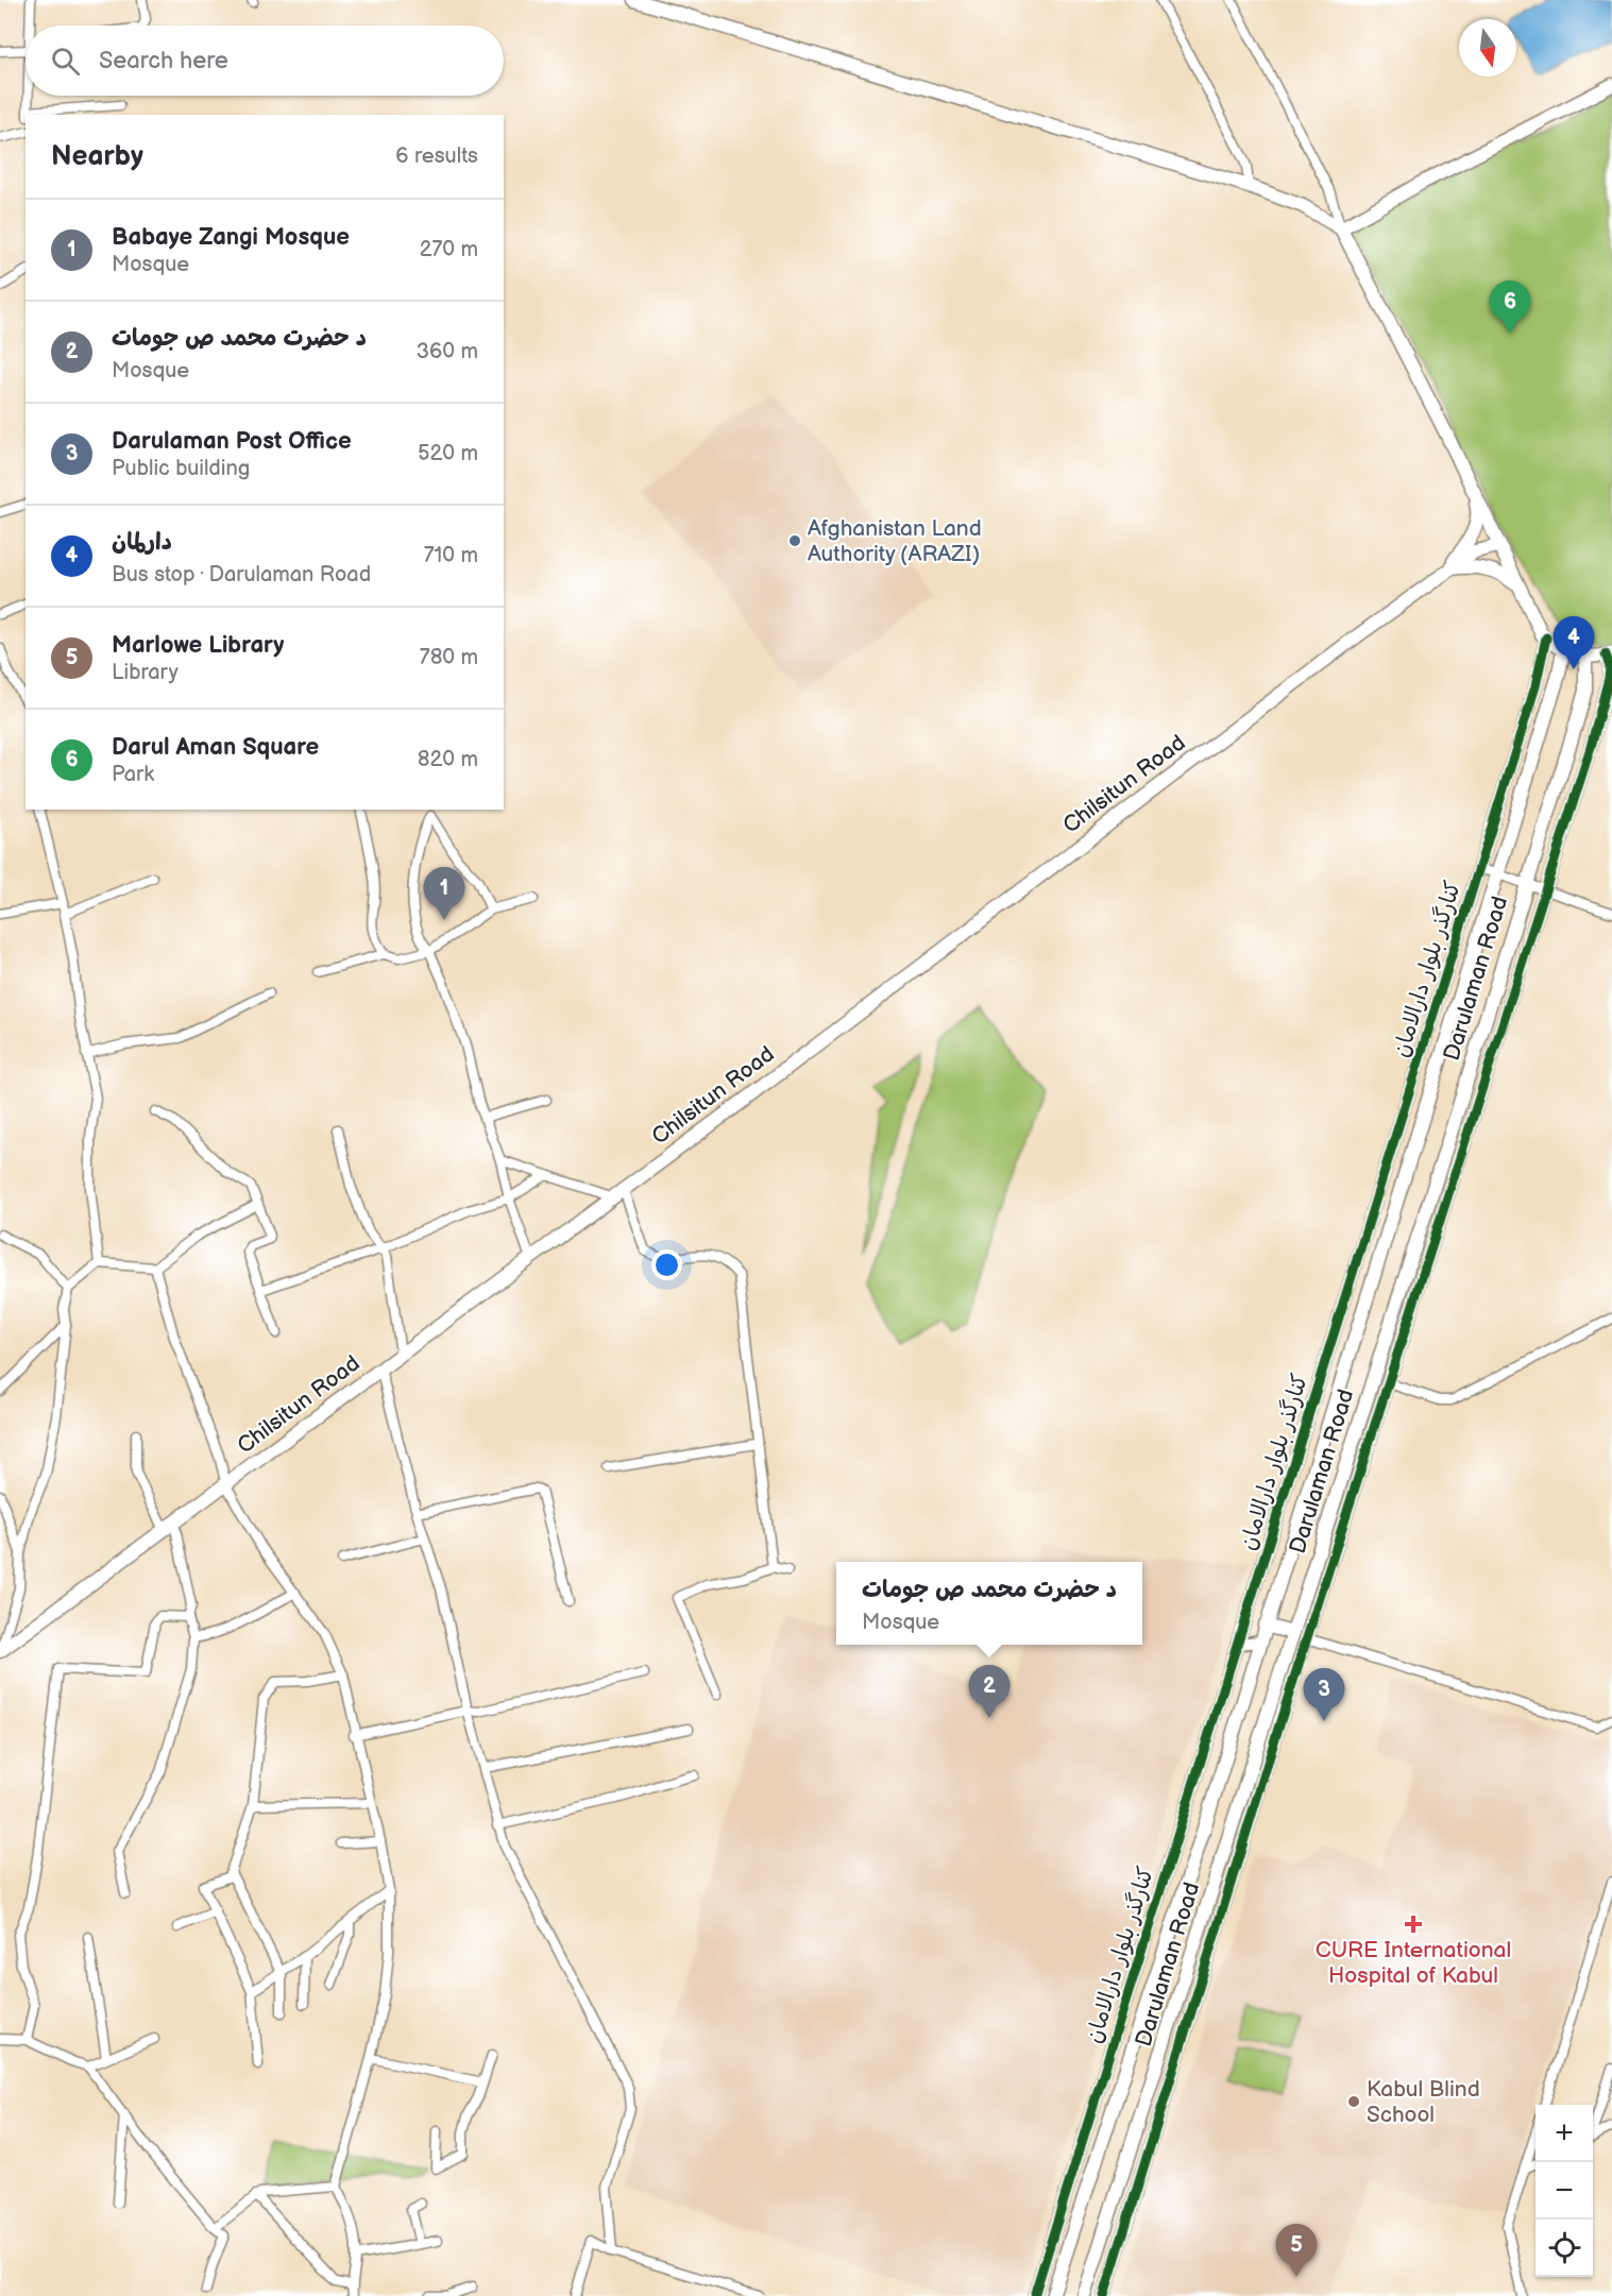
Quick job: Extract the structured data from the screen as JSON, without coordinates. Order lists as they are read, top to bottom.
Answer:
{
  "streets": {
    "main road": ["Chilsitun Road", "Darulaman Road"],
    "street": ["کنارگذر بلوار دارالامان"]
  },
  "places": {
    "other": ["Afghanistan Land Authority (ARAZI)", "Kabul Blind School"],
    "health": ["CURE International Hospital of Kabul"]
  },
  "north": "bottom",
  "page": {
    "search": "Search here",
    "heading": ["Nearby", "6 results"],
    "list": [
      {
        "mark": "1",
        "name": "Babaye Zangi Mosque",
        "note": "Mosque",
        "value": "270 m"
      },
      {
        "mark": "2",
        "name": "د حضرت محمد ص جومات",
        "note": "Mosque",
        "value": "360 m"
      },
      {
        "mark": "3",
        "name": "Darulaman Post Office",
        "note": "Public building",
        "value": "520 m"
      },
      {
        "mark": "4",
        "name": "دارلمان",
        "note": "Bus stop · Darulaman Road",
        "value": "710 m"
      },
      {
        "mark": "5",
        "name": "Marlowe Library",
        "note": "Library",
        "value": "780 m"
      },
      {
        "mark": "6",
        "name": "Darul Aman Square",
        "note": "Park",
        "value": "820 m"
      }
    ],
    "pins": [
      "6",
      "4",
      "1",
      "2",
      "3",
      "5"
    ],
    "popup": ["د حضرت محمد ص جومات", "Mosque"],
    "map_buttons": ["+", "−"]
  }
}
